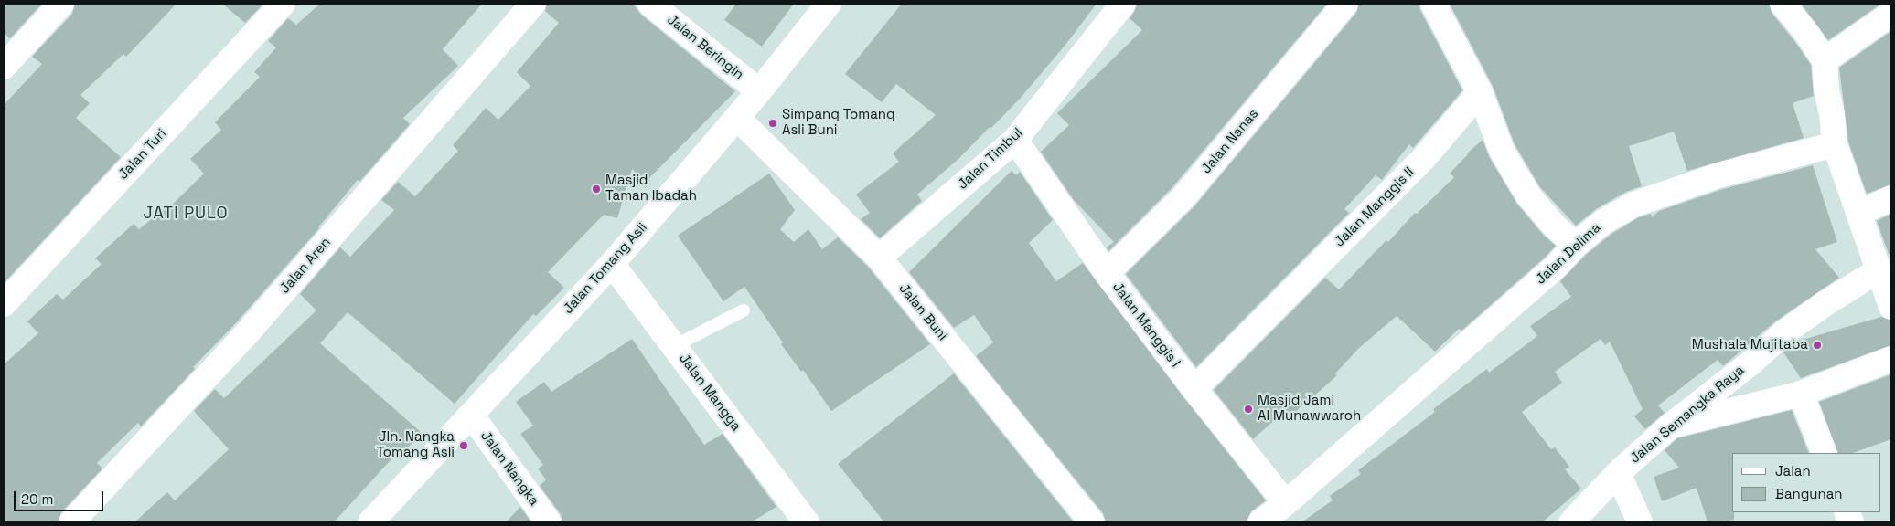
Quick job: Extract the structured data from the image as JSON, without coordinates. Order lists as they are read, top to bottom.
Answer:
{
  "streets": {
    "street": [
      "Jalan Beringin",
      "Jalan Nanas",
      "Jalan Turi",
      "Jalan Timbul",
      "Jalan Manggis II",
      "Jalan Delima",
      "Jalan Aren",
      "Jalan Tomang Asli",
      "Jalan Buni",
      "Jalan Manggis I",
      "Jalan Mangga",
      "Jalan Semangka Raya",
      "Jalan Nangka"
    ]
  },
  "crossings": [
    ["Jalan Beringin", "Jalan Tomang Asli"],
    ["Jalan Nanas", "Jalan Manggis I"],
    ["Jalan Timbul", "Jalan Buni"],
    ["Jalan Timbul", "Jalan Manggis I"],
    ["Jalan Manggis II", "Jalan Manggis I"],
    ["Jalan Delima", "Jalan Manggis I"],
    ["Jalan Tomang Asli", "Jalan Buni"],
    ["Jalan Tomang Asli", "Jalan Mangga"],
    ["Jalan Tomang Asli", "Jalan Nangka"]
  ],
  "districts": ["JATI PULO"],
  "places": [
    "Simpang Tomang Asli Buni",
    "Masjid Taman Ibadah",
    "Mushala Mujitaba",
    "Masjid Jami Al Munawwaroh",
    "Jln. Nangka Tomang Asli"
  ],
  "legend": ["Jalan", "Bangunan"],
  "scale_bar": "20 m"
}
